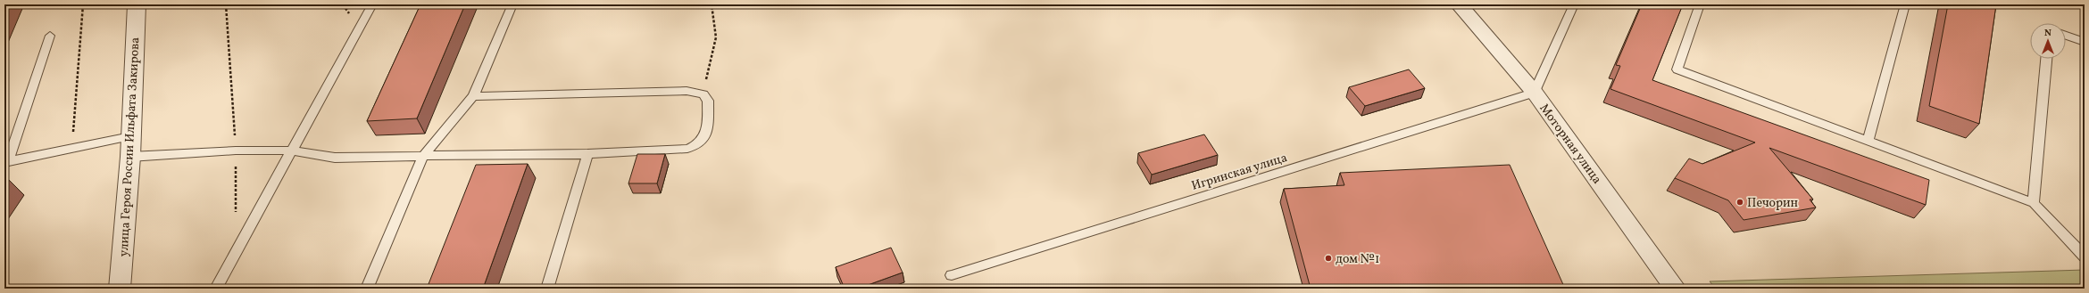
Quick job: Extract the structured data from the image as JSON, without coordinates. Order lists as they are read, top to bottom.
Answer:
{
  "streets": {
    "street": ["Моторная улица", "улица Героя России Ильфата Закирова"],
    "lane": ["Игринская улица"]
  },
  "crossings": [
    ["Моторная улица", "Игринская улица"]
  ],
  "places": ["Печорин", "дом №1"],
  "north": "top"
}
